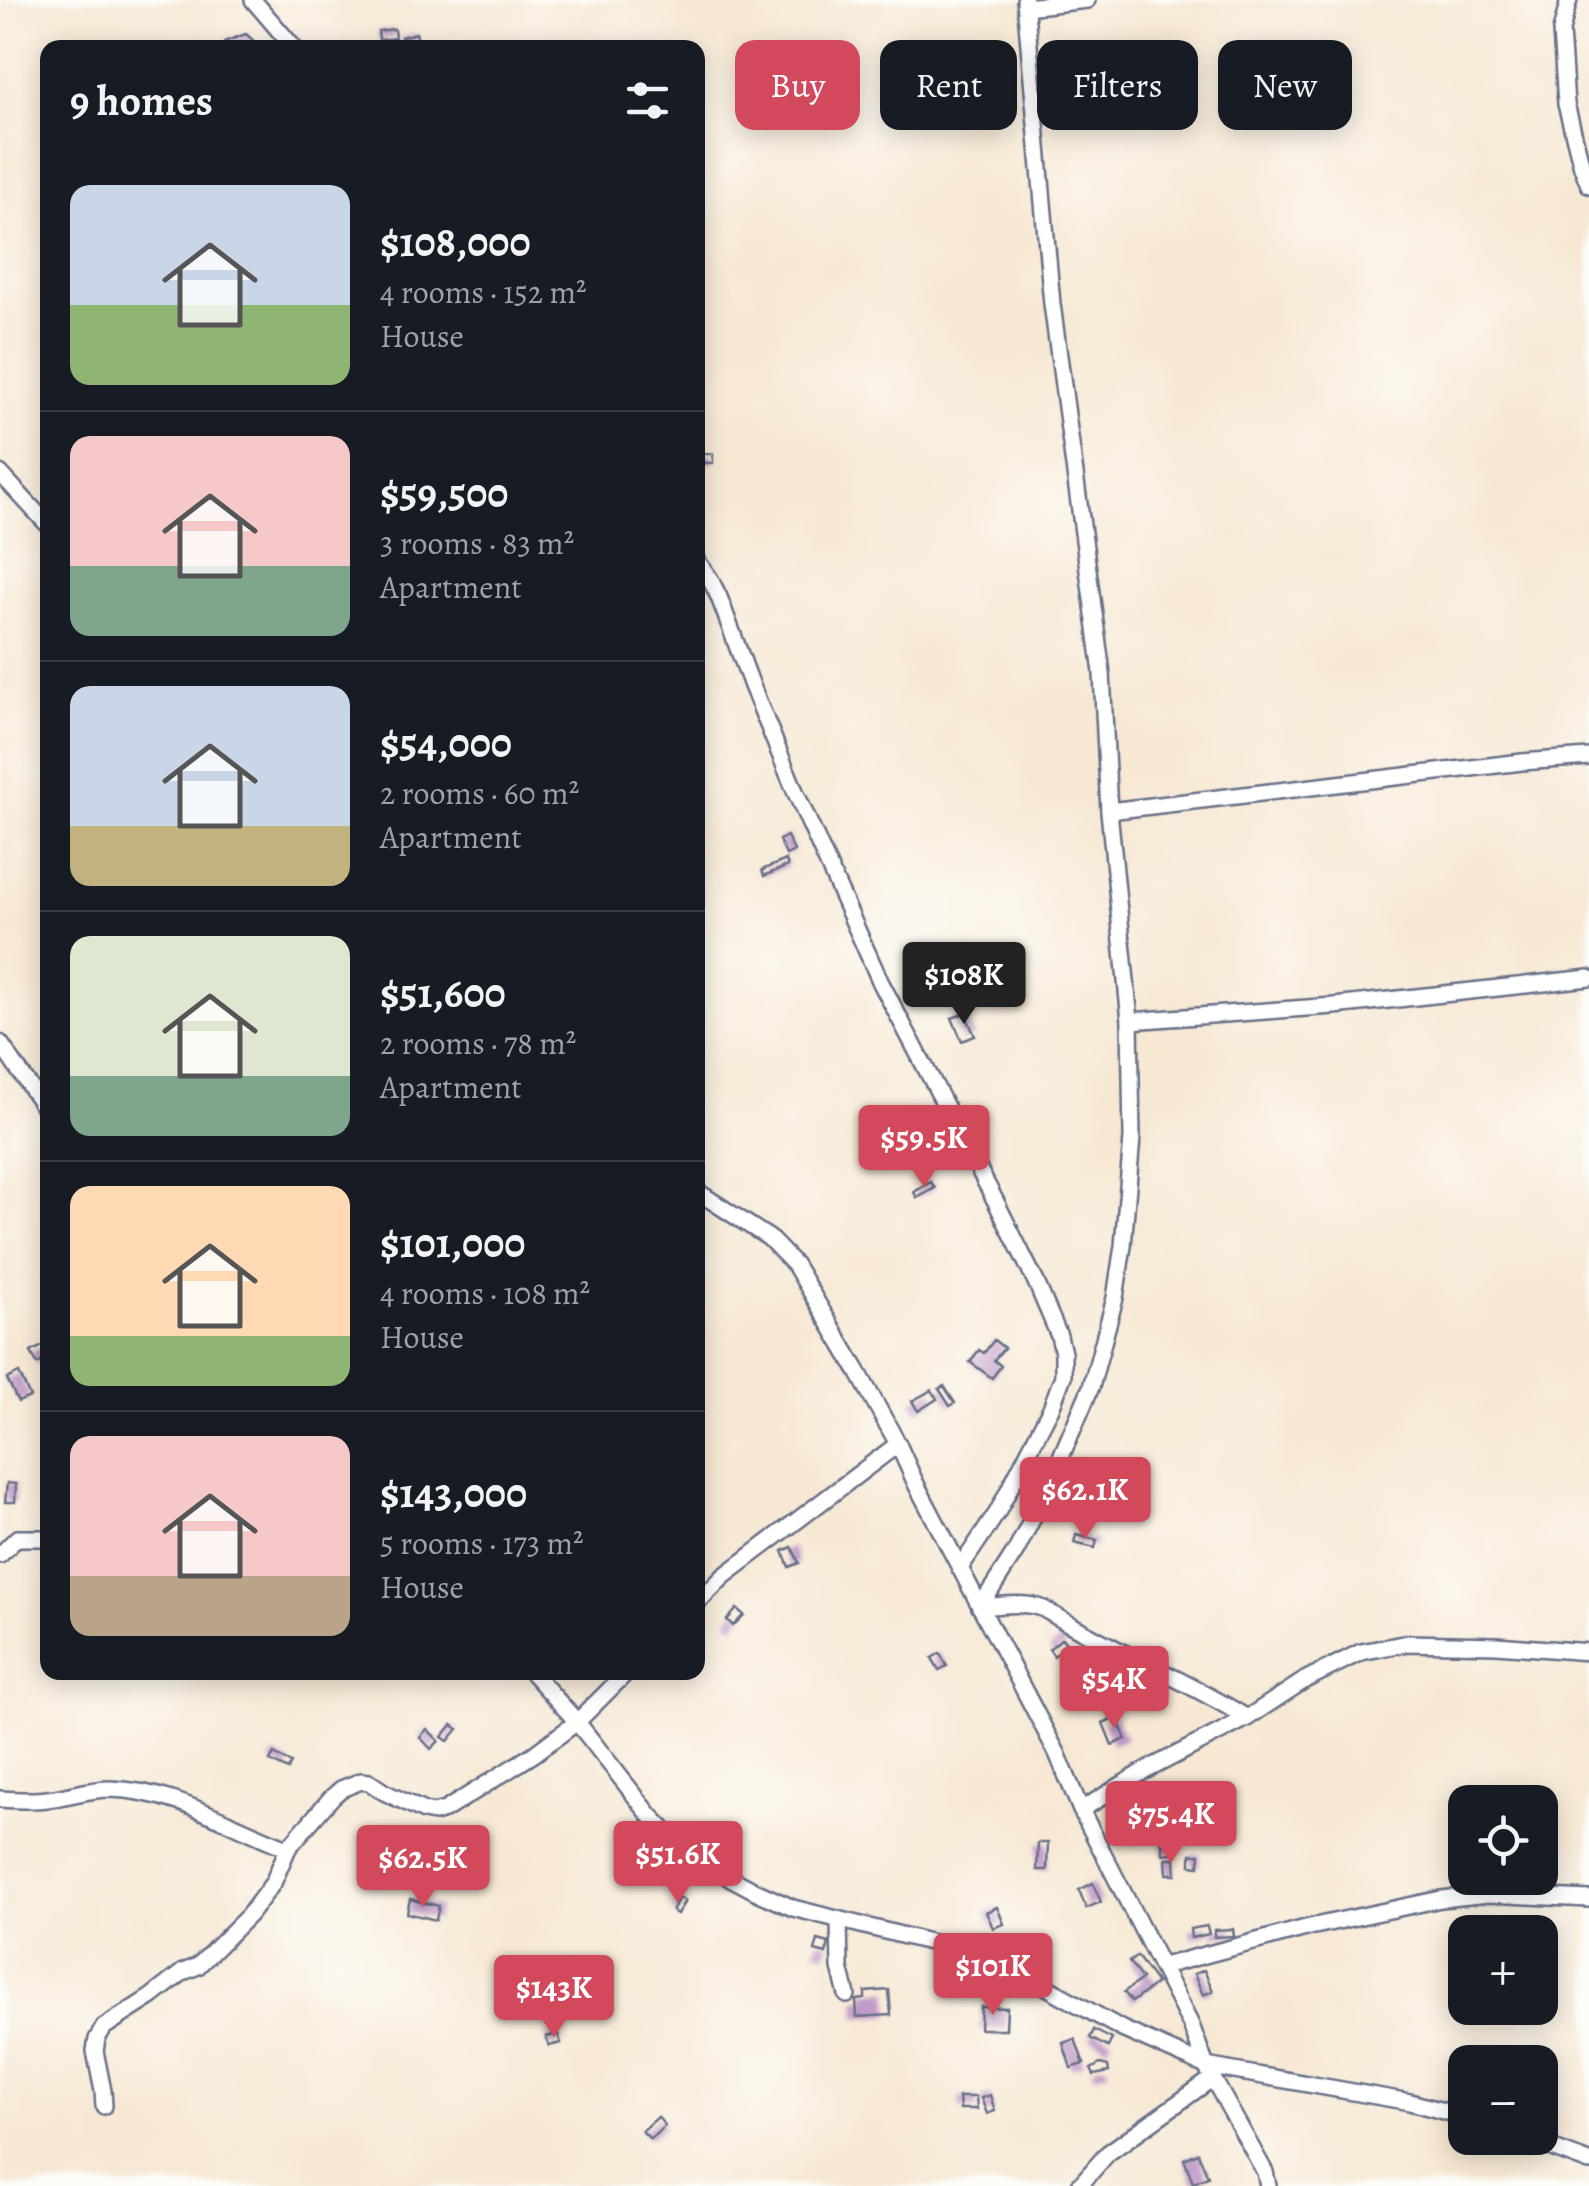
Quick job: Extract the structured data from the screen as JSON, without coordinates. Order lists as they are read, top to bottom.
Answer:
{
  "page": {
    "chip": [
      "Buy",
      "Rent",
      "Filters",
      "New"
    ],
    "heading": "9 homes",
    "list": [
      {
        "name": "$108,000",
        "note": "4 rooms · 152 m² · House"
      },
      {
        "name": "$59,500",
        "note": "3 rooms · 83 m² · Apartment"
      },
      {
        "name": "$54,000",
        "note": "2 rooms · 60 m² · Apartment"
      },
      {
        "name": "$51,600",
        "note": "2 rooms · 78 m² · Apartment"
      },
      {
        "name": "$101,000",
        "note": "4 rooms · 108 m² · House"
      },
      {
        "name": "$143,000",
        "note": "5 rooms · 173 m² · House"
      }
    ],
    "price": [
      "$108K",
      "$59.5K",
      "$62.1K",
      "$54K",
      "$75.4K",
      "$51.6K",
      "$62.5K",
      "$101K",
      "$143K"
    ],
    "map_buttons": ["+", "−"]
  }
}
